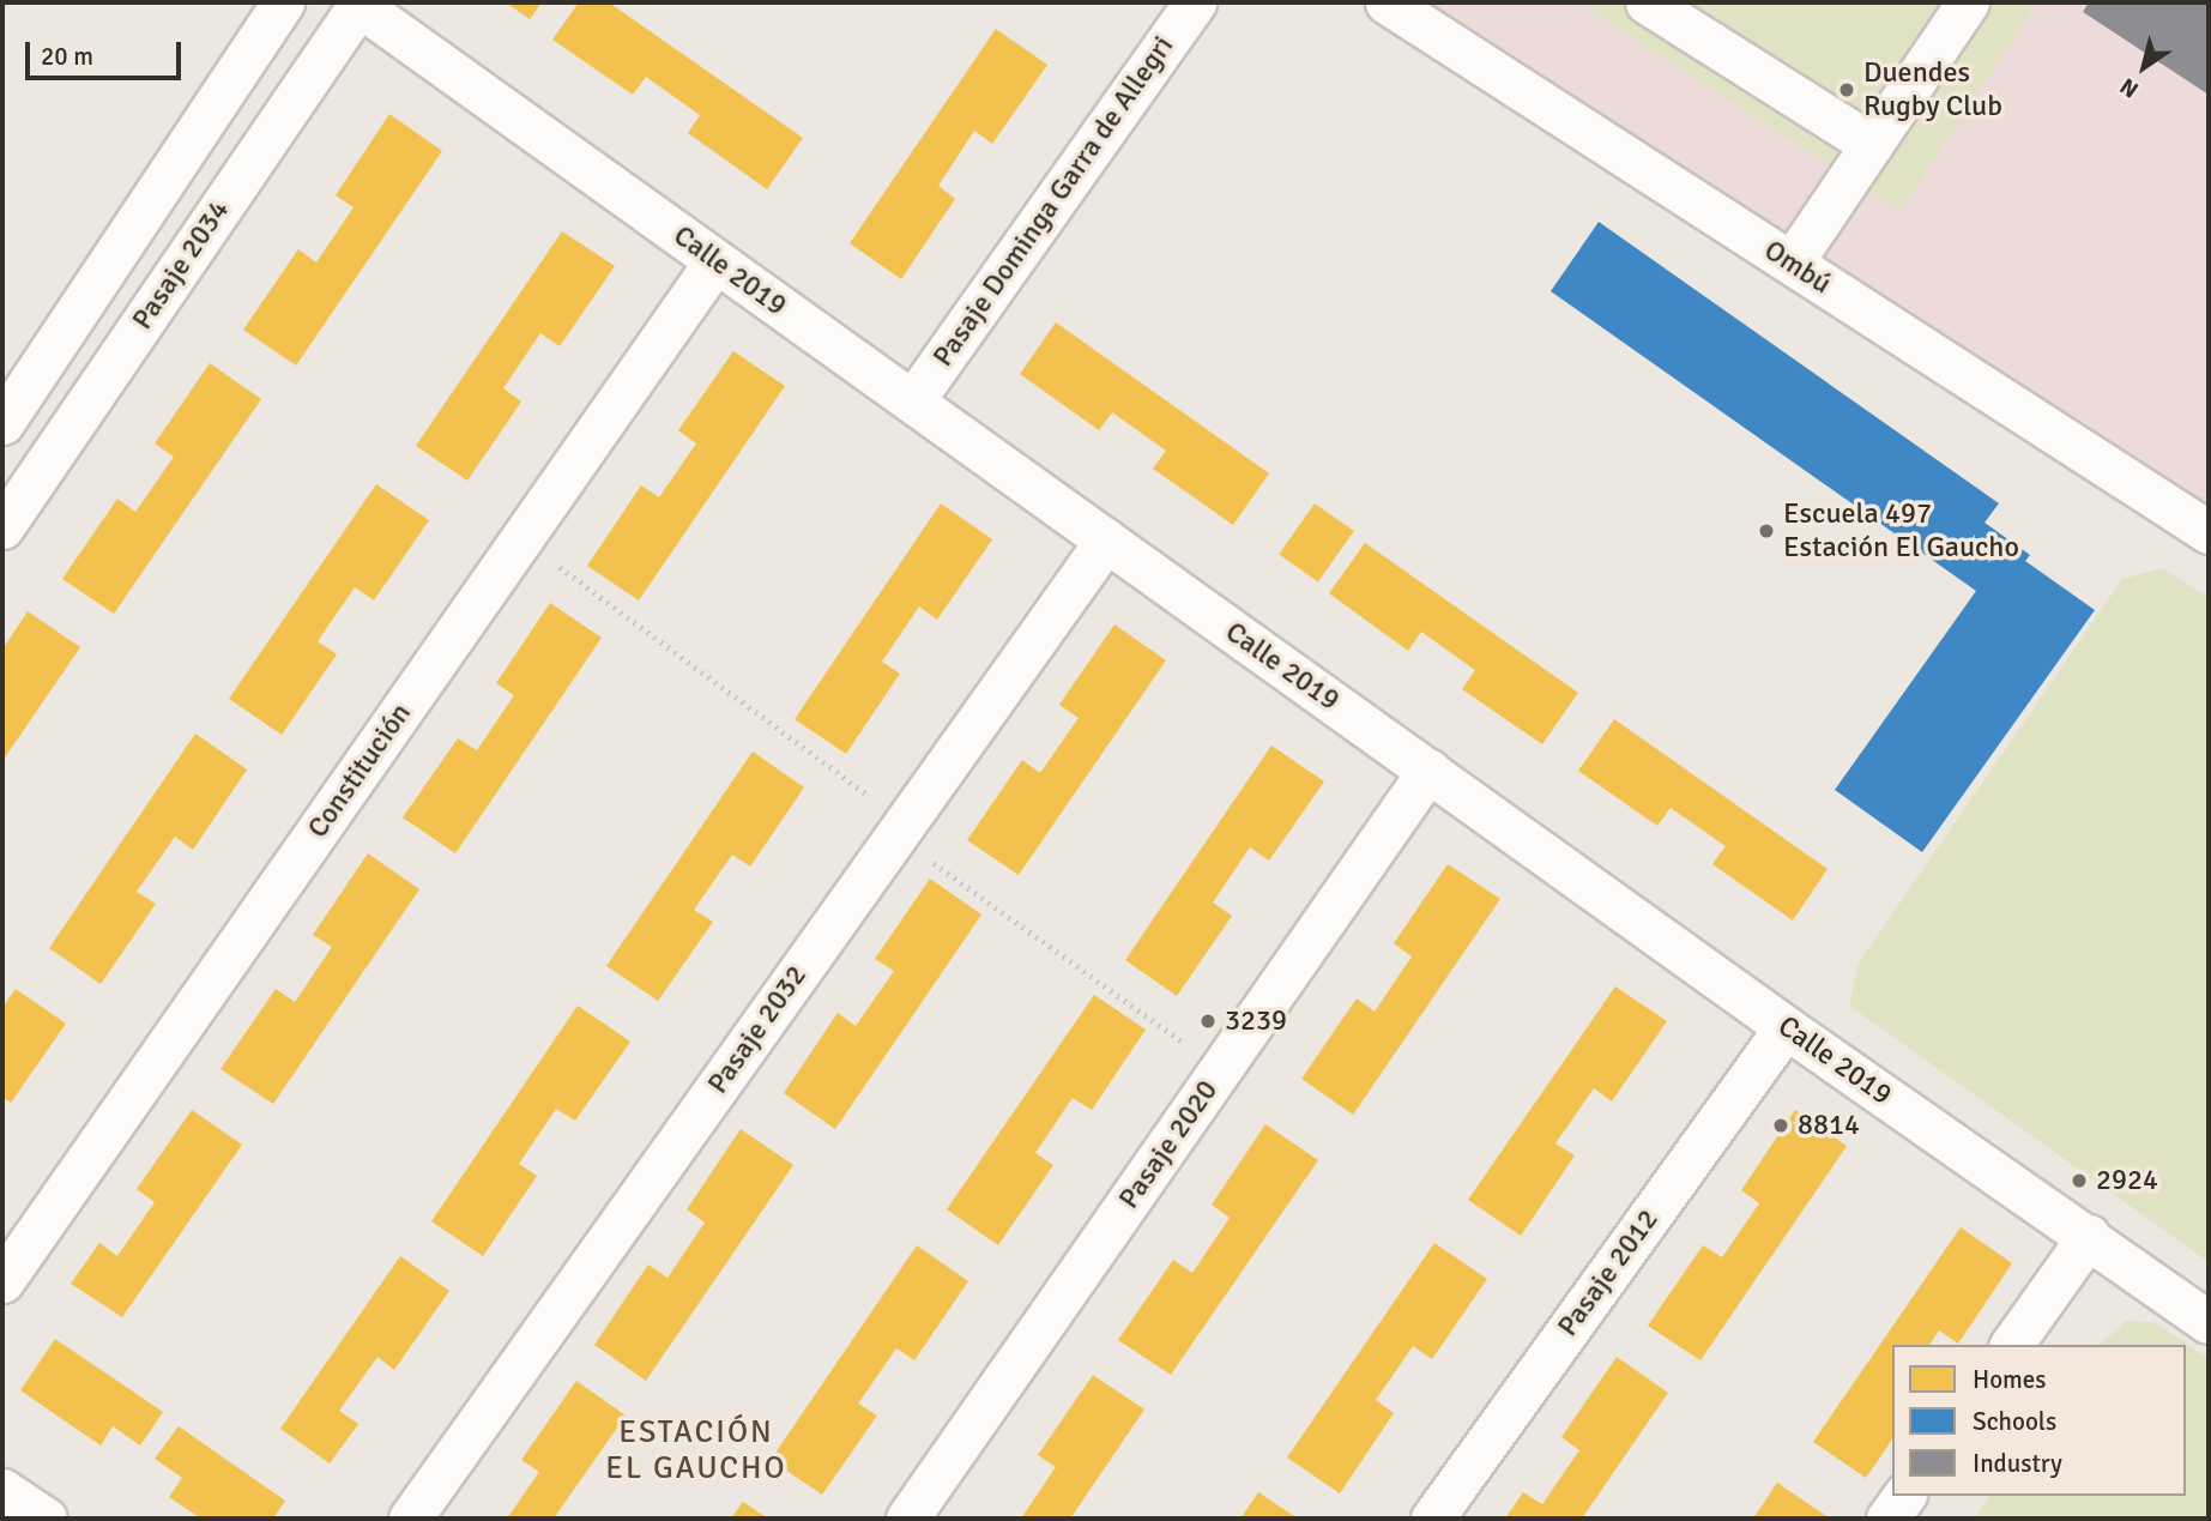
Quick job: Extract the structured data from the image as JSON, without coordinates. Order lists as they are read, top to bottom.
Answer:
{
  "streets": {
    "street": [
      "Pasaje Dominga Garra de Allegri",
      "Pasaje 2034",
      "Ombú",
      "Calle 2019",
      "Constitución",
      "Pasaje 2032",
      "Pasaje 2020",
      "Pasaje 2012"
    ]
  },
  "crossings": [
    ["Pasaje Dominga Garra de Allegri", "Calle 2019"],
    ["Pasaje 2034", "Calle 2019"],
    ["Calle 2019", "Constitución"],
    ["Calle 2019", "Pasaje 2032"],
    ["Calle 2019", "Pasaje 2020"],
    ["Calle 2019", "Pasaje 2012"]
  ],
  "districts": ["ESTACIÓN EL GAUCHO"],
  "places": [
    "Duendes Rugby Club",
    "Escuela 497 Estación El Gaucho",
    "3239",
    "8814",
    "2924"
  ],
  "legend": ["Homes", "Schools", "Industry"],
  "scale_bar": "20 m",
  "north": "bottom left"
}
